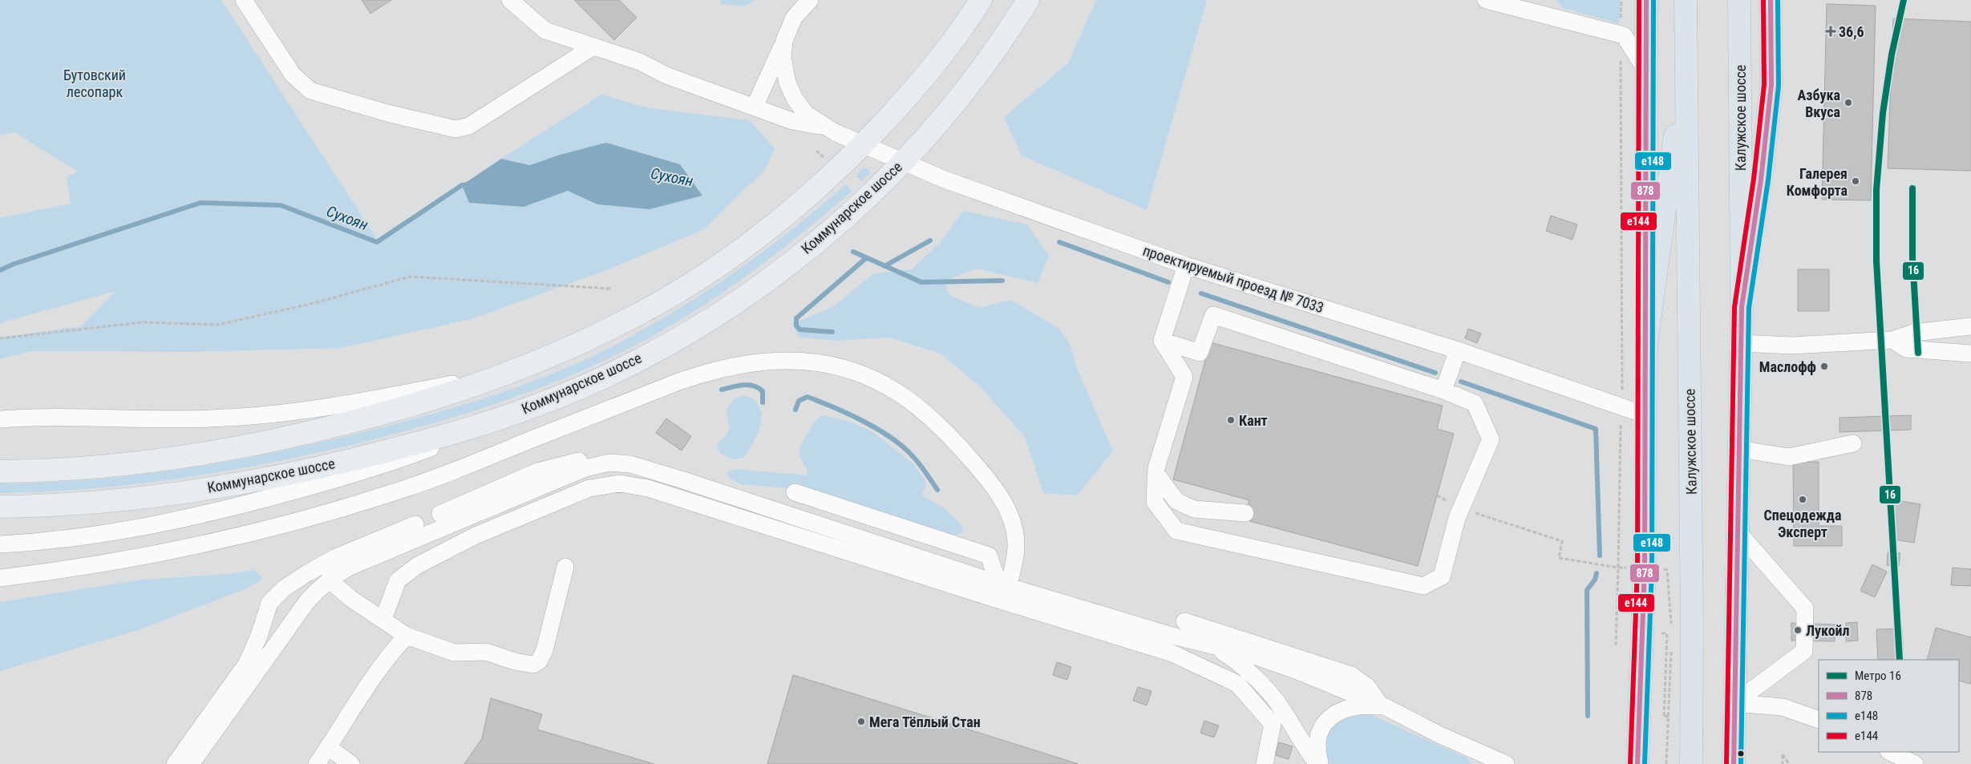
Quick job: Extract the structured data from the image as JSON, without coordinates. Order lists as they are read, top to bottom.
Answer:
{
  "streets": {
    "highway": ["Калужское шоссе"],
    "main road": ["Коммунарское шоссе"],
    "street": ["проектируемый проезд № 7033"]
  },
  "crossings": [
    ["Коммунарское шоссе", "проектируемый проезд № 7033"]
  ],
  "water": ["Сухоян"],
  "parks": ["Бутовский лесопарк"],
  "places": {
    "health": ["36,6"],
    "other": [
      "Азбука Вкуса",
      "Галерея Комфорта",
      "Маслофф",
      "Кант",
      "Спецодежда Эксперт",
      "Лукойл",
      "Мега Тёплый Cтан"
    ]
  },
  "lines": [
    "metro line 16",
    "transit line 878",
    "transit line е148",
    "transit line е144"
  ],
  "legend": [
    "Метро 16",
    "878",
    "е148",
    "е144"
  ]
}
